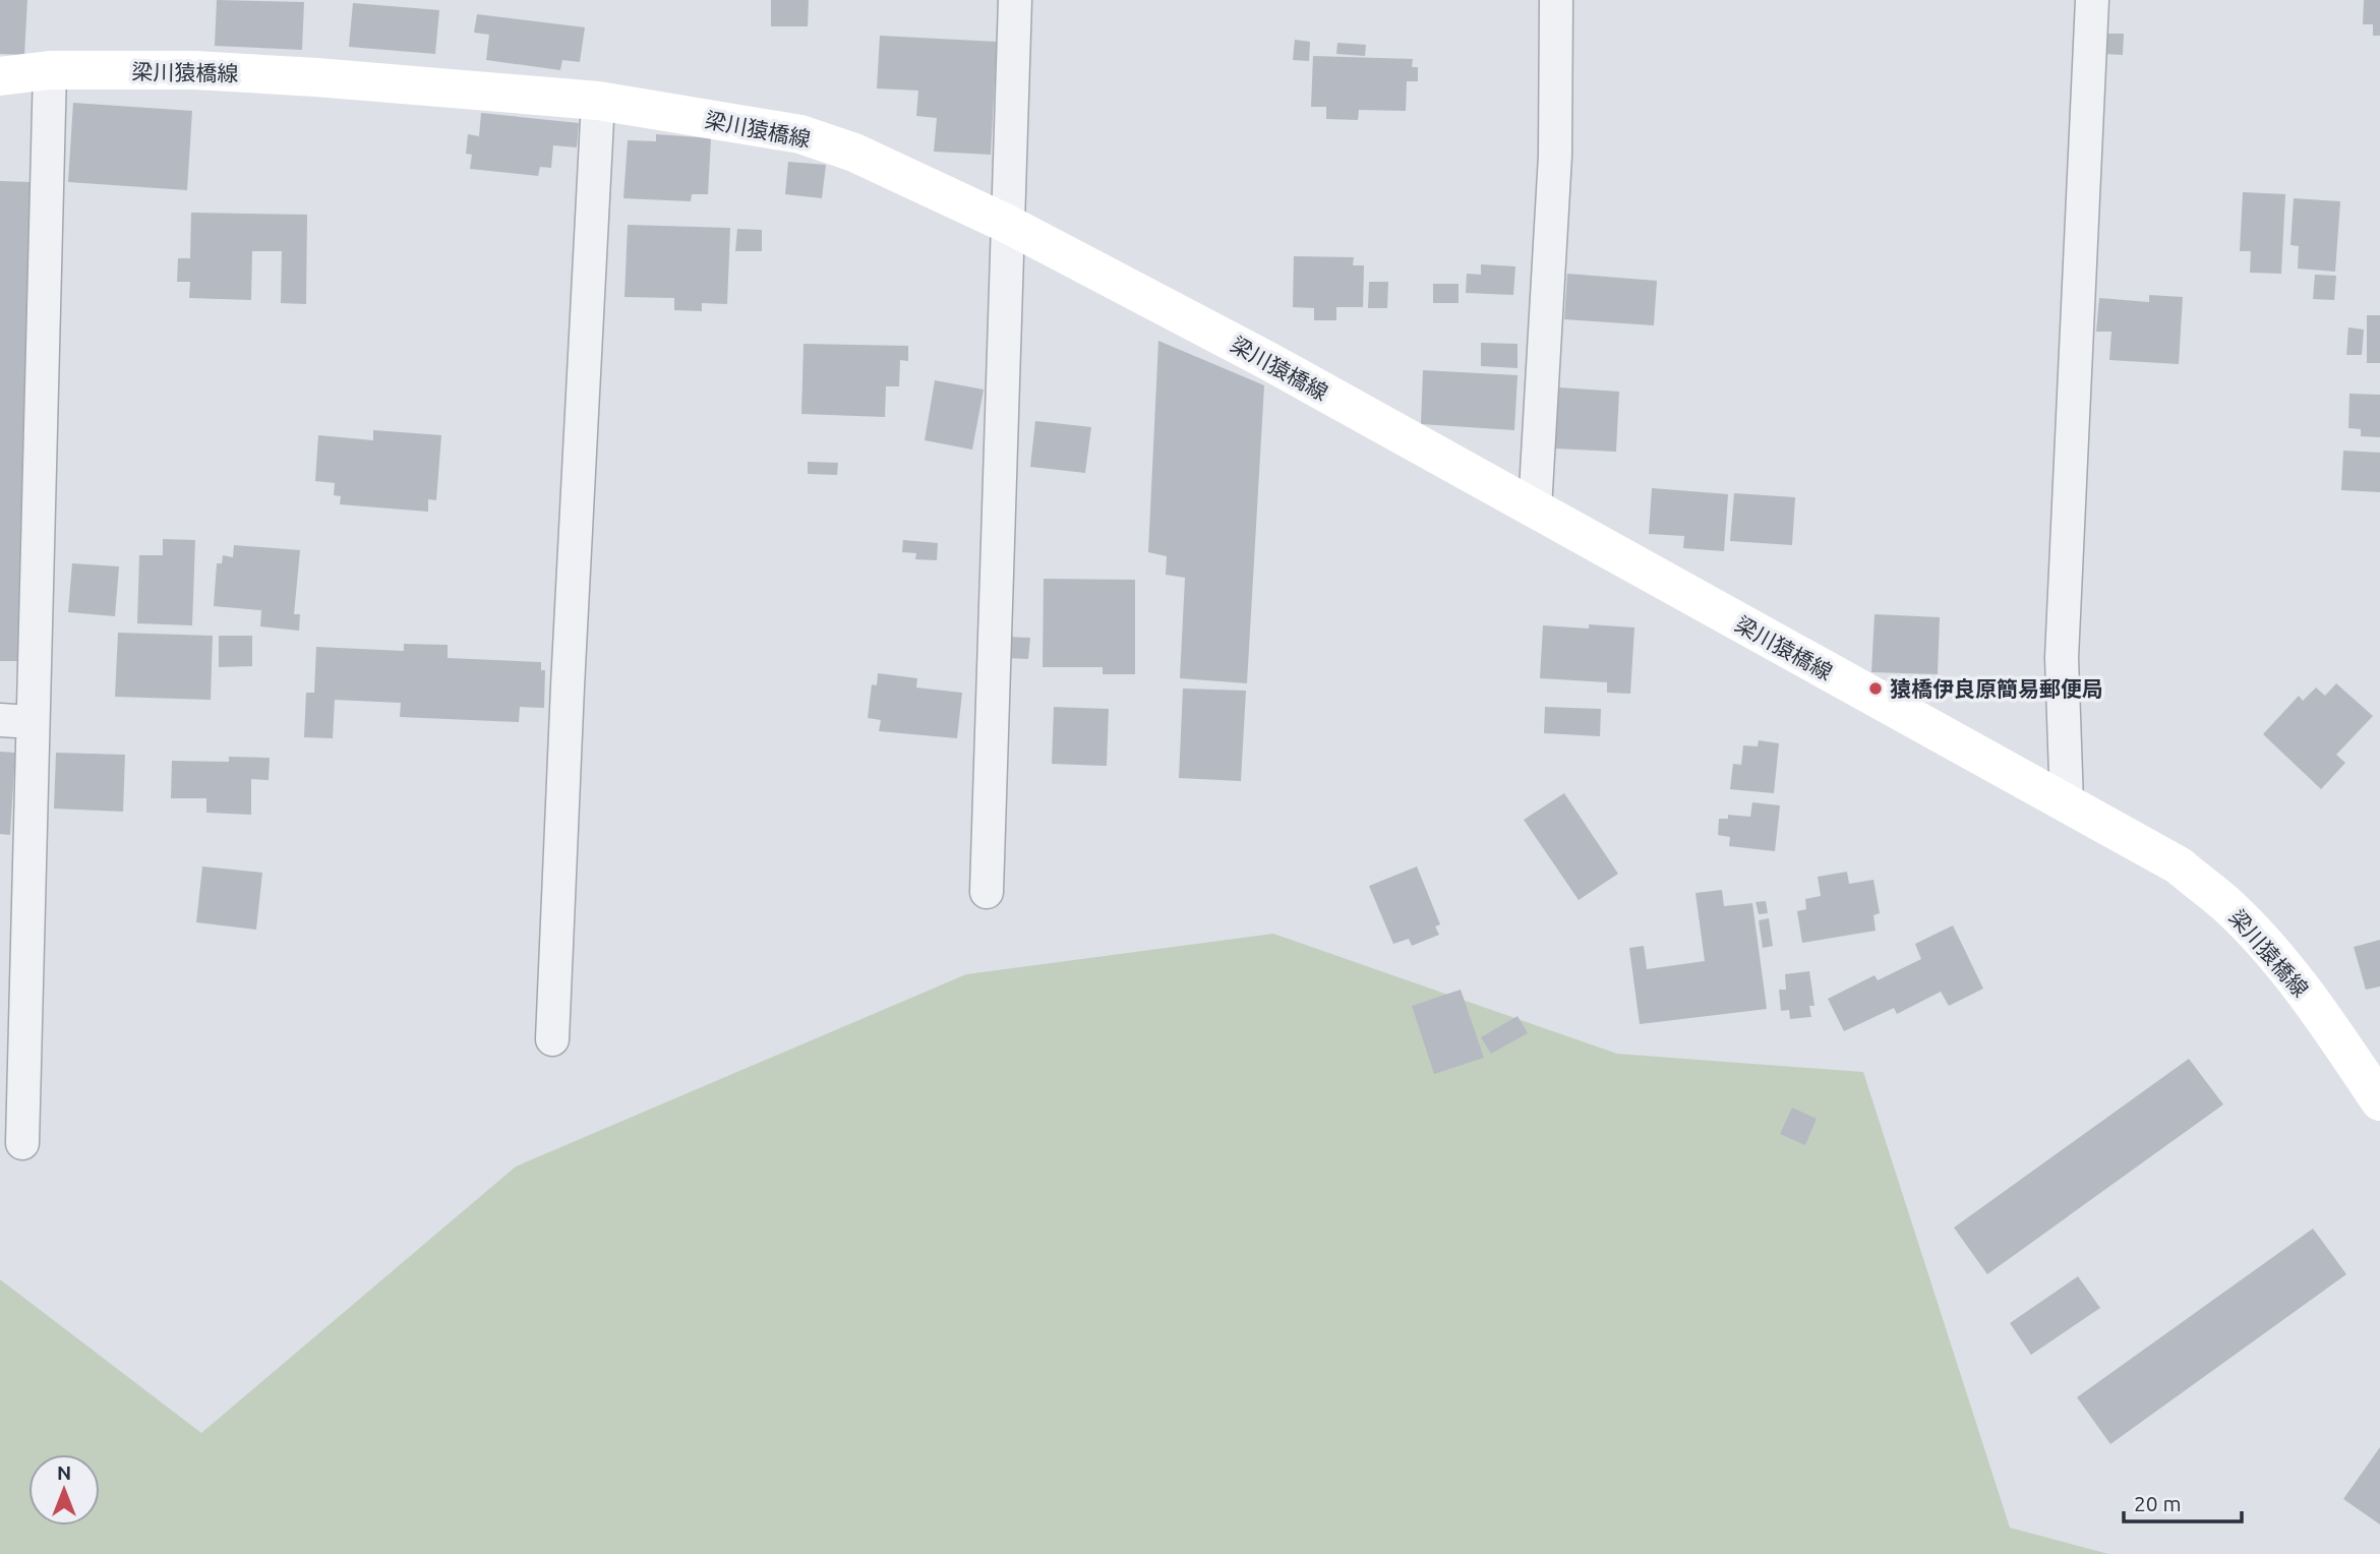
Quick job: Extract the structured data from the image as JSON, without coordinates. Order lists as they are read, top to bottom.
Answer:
{
  "streets": {
    "main road": ["梁川猿橋線"]
  },
  "places": ["猿橋伊良原簡易郵便局"],
  "scale_bar": "20 m",
  "north": "top"
}
